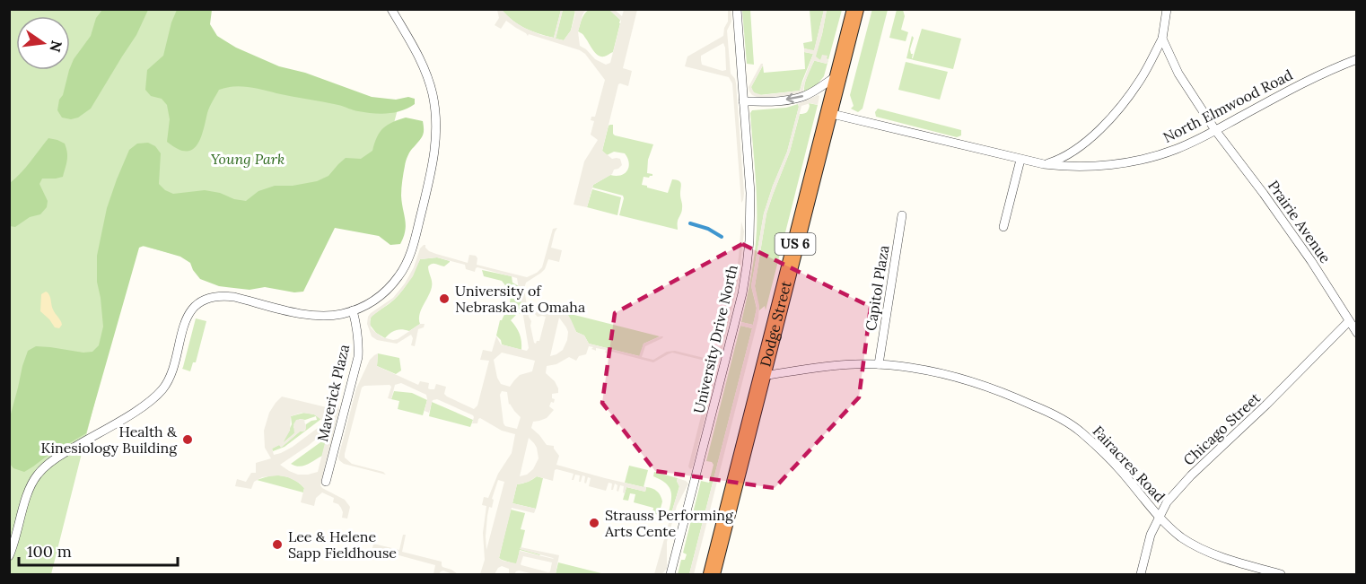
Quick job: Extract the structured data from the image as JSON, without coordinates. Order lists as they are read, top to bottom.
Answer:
{
  "streets": {
    "highway": ["US 6", "Dodge Street"],
    "street": [
      "North Elmwood Road",
      "Prairie Avenue",
      "Capitol Plaza",
      "University Drive North",
      "Maverick Plaza",
      "Chicago Street",
      "Fairacres Road"
    ]
  },
  "crossings": [
    ["North Elmwood Road", "Prairie Avenue"],
    ["North Elmwood Road", "Dodge Street"],
    ["Prairie Avenue", "Chicago Street"],
    ["Capitol Plaza", "Fairacres Road"],
    ["Dodge Street", "Fairacres Road"],
    ["Chicago Street", "Fairacres Road"]
  ],
  "parks": ["Young Park"],
  "places": [
    "University of Nebraska at Omaha",
    "Health & Kinesiology Building",
    "Strauss Performing Arts Cente",
    "Lee & Helene Sapp Fieldhouse"
  ],
  "scale_bar": "100 m",
  "north": "right"
}
